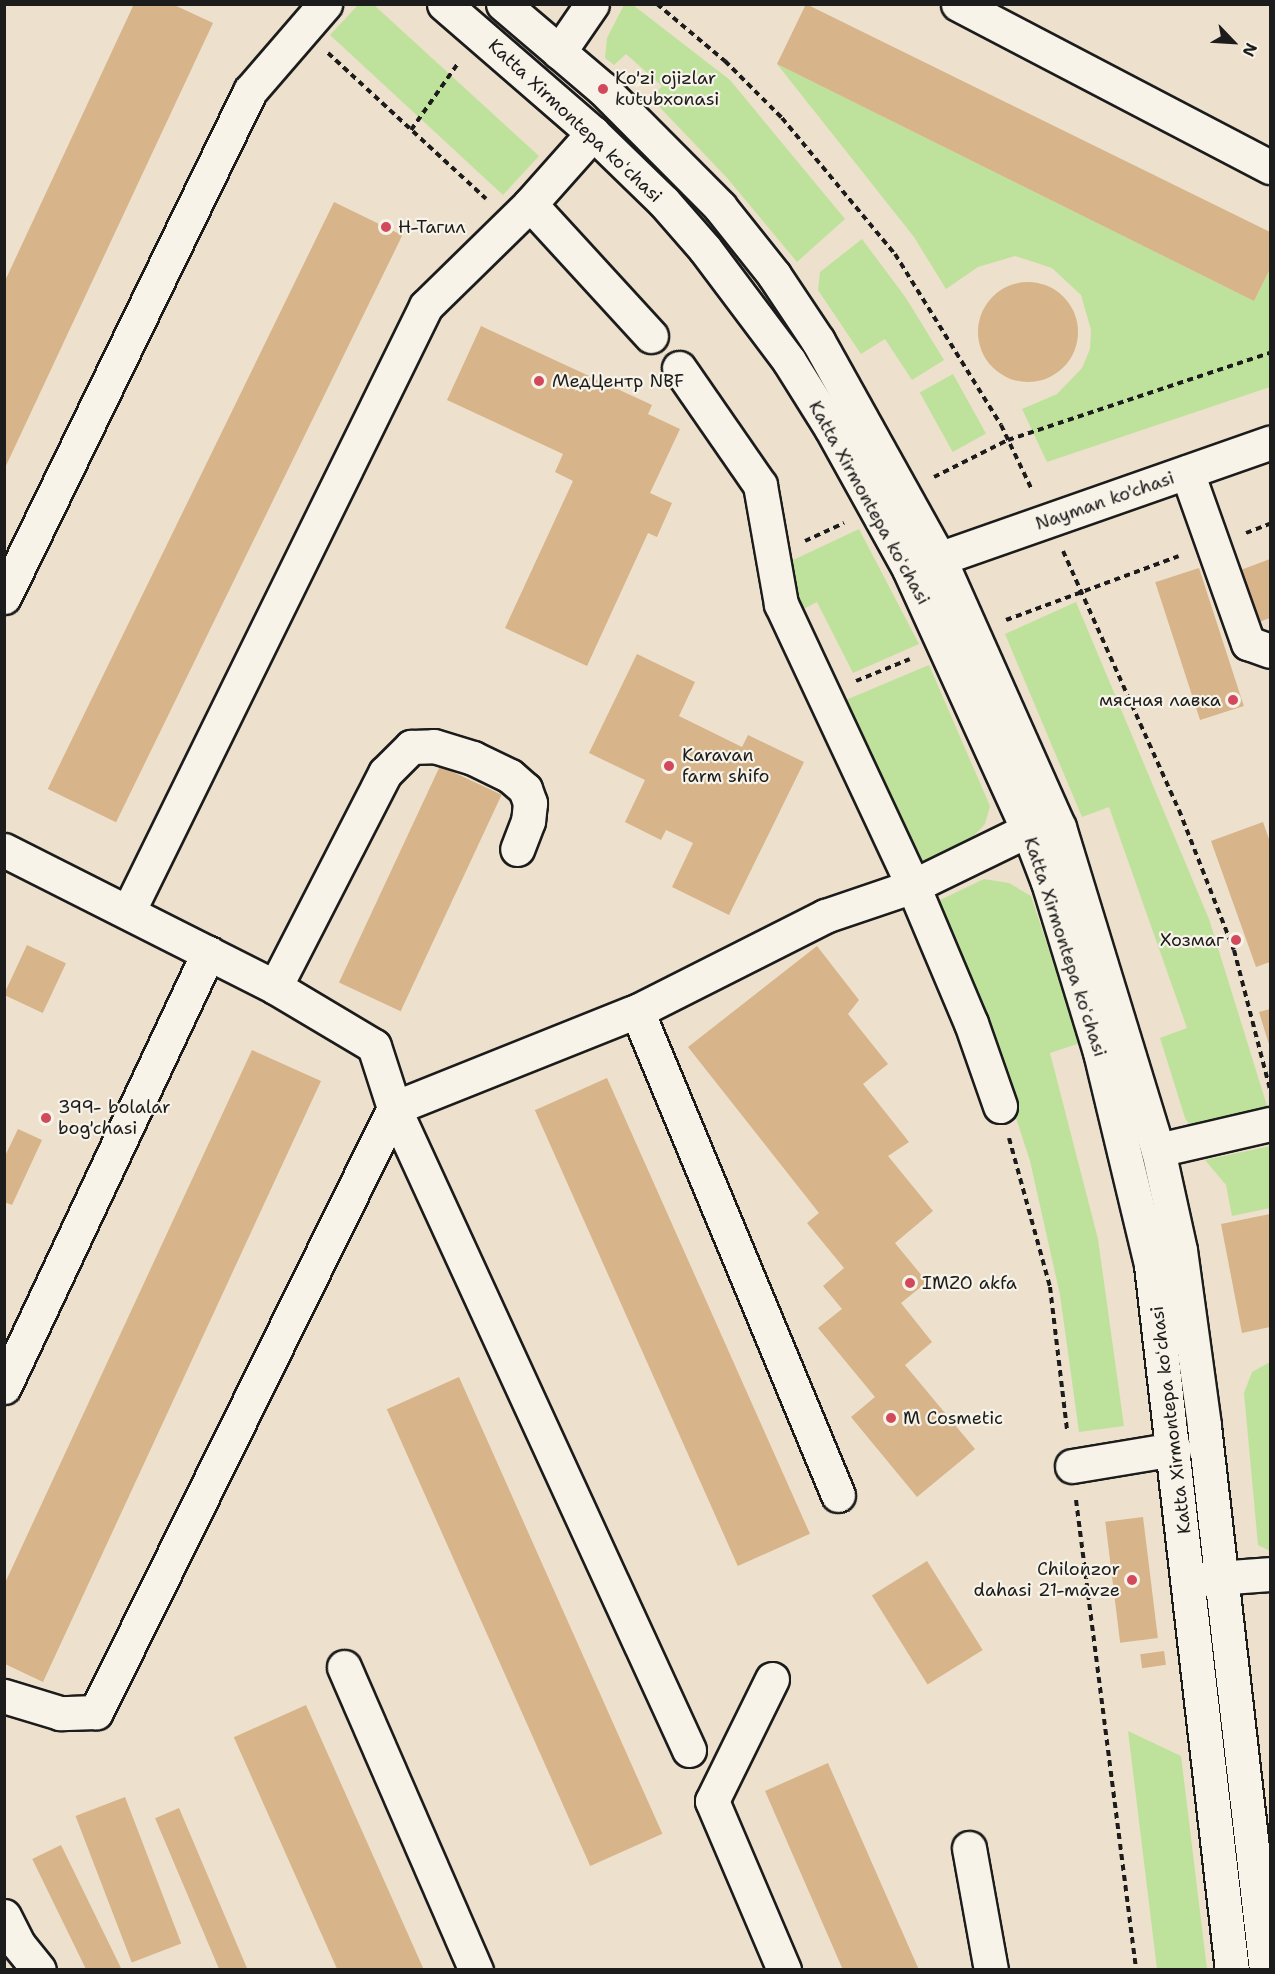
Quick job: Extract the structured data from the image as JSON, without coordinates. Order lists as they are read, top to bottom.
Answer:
{
  "streets": {
    "main road": ["Katta Xirmontepa koʻchasi", "Nayman ko'chasi"]
  },
  "crossings": [
    ["Katta Xirmontepa koʻchasi", "Nayman ko'chasi"]
  ],
  "places": [
    "Ko'zi ojizlar kutubxonasi",
    "Н-Тагил",
    "МедЦентр NBF",
    "мясная лавка",
    "Karavan farm shifo",
    "Хозмаг",
    "399- bolalar bog'chasi",
    "IMZO akfa",
    "M Cosmetic",
    "Chilonzor dahasi 21-mavze"
  ],
  "north": "bottom right"
}
